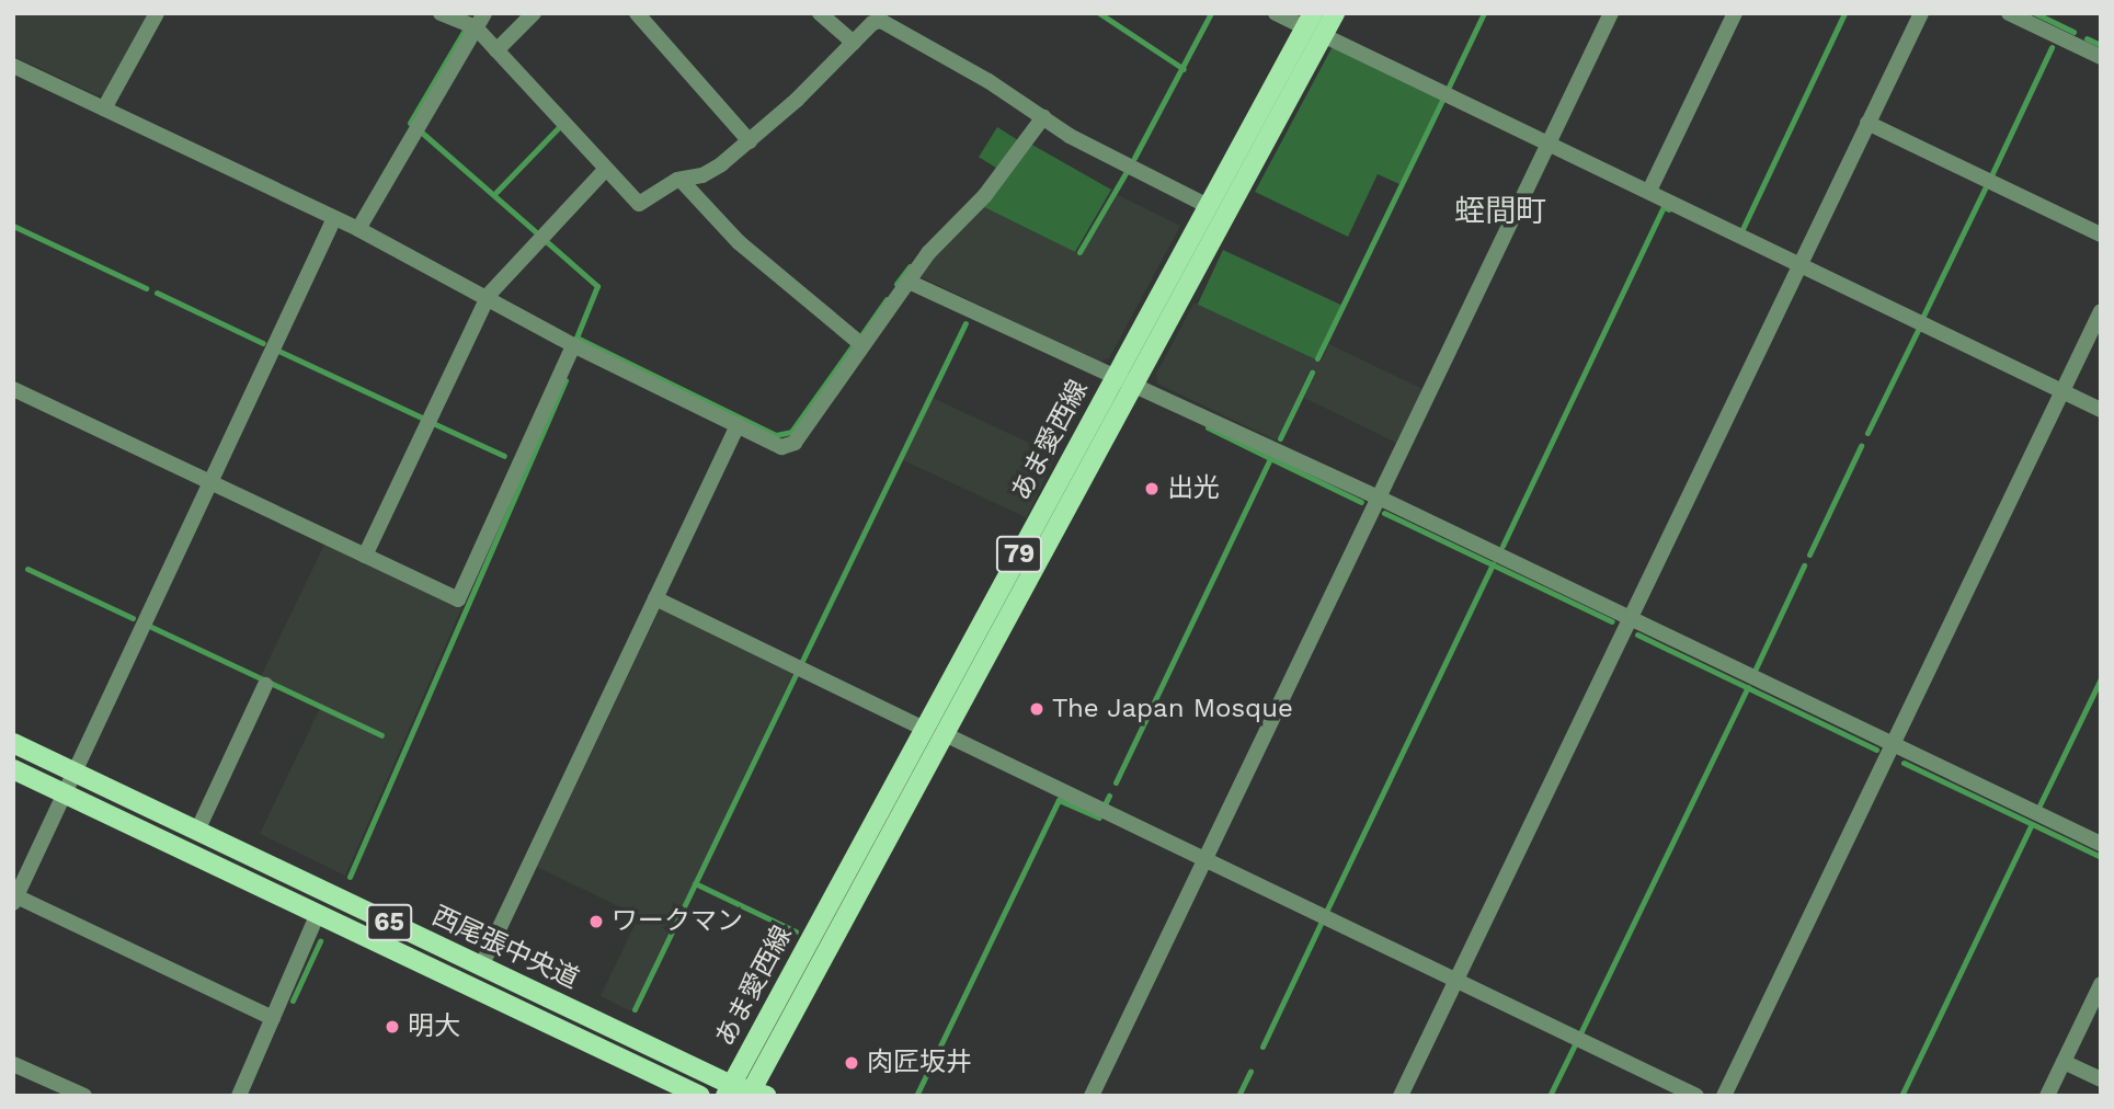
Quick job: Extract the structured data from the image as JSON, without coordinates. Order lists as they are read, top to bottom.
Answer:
{
  "streets": {
    "main road": [
      "あま愛西線",
      "79",
      "65",
      "西尾張中央道"
    ]
  },
  "crossings": [
    ["あま愛西線", "西尾張中央道"]
  ],
  "districts": ["蛭間町"],
  "places": [
    "出光",
    "The Japan Mosque",
    "ワークマン",
    "明大",
    "肉匠坂井"
  ]
}
